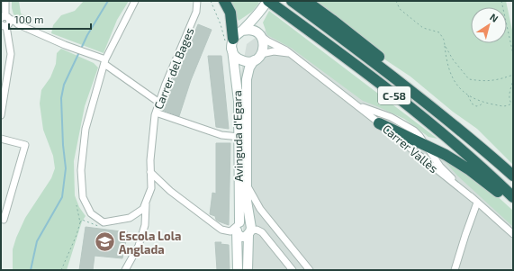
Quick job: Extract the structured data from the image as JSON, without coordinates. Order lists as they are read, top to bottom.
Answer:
{
  "streets": {
    "highway": ["C-58"],
    "street": ["Carrer del Bages", "Avinguda d'Egara", "Carrer Vallès"]
  },
  "crossings": [
    ["Avinguda d'Egara", "Carrer Vallès"]
  ],
  "places": {
    "school or university": ["Escola Lola Anglada"]
  },
  "scale_bar": "100 m",
  "north": "top right"
}
